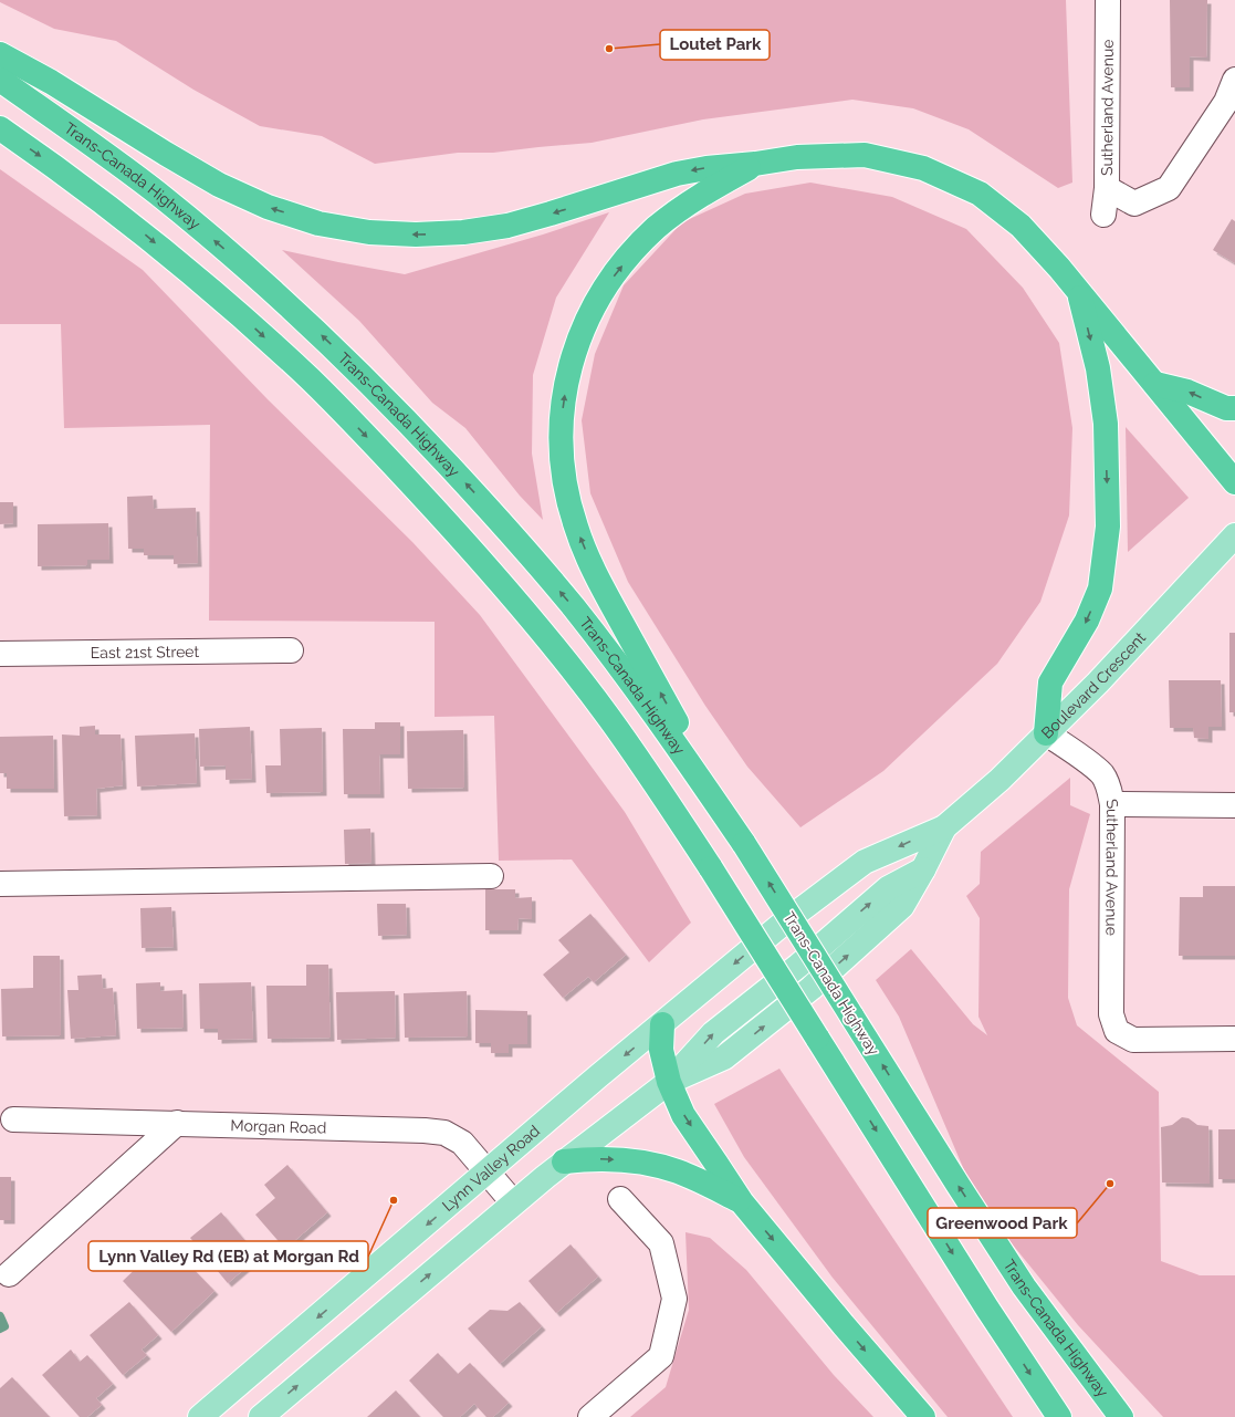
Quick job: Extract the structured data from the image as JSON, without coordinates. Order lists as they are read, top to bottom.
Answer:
{
  "streets": {
    "highway": ["Trans-Canada Highway"],
    "main road": ["Boulevard Crescent", "Lynn Valley Road"],
    "street": ["Sutherland Avenue", "East 21st Street", "Morgan Road"]
  },
  "crossings": [
    ["Sutherland Avenue", "Boulevard Crescent"],
    ["Boulevard Crescent", "Lynn Valley Road"],
    ["Morgan Road", "Lynn Valley Road"]
  ],
  "places": ["Loutet Park", "Greenwood Park", "Lynn Valley Rd (EB) at Morgan Rd"]
}
